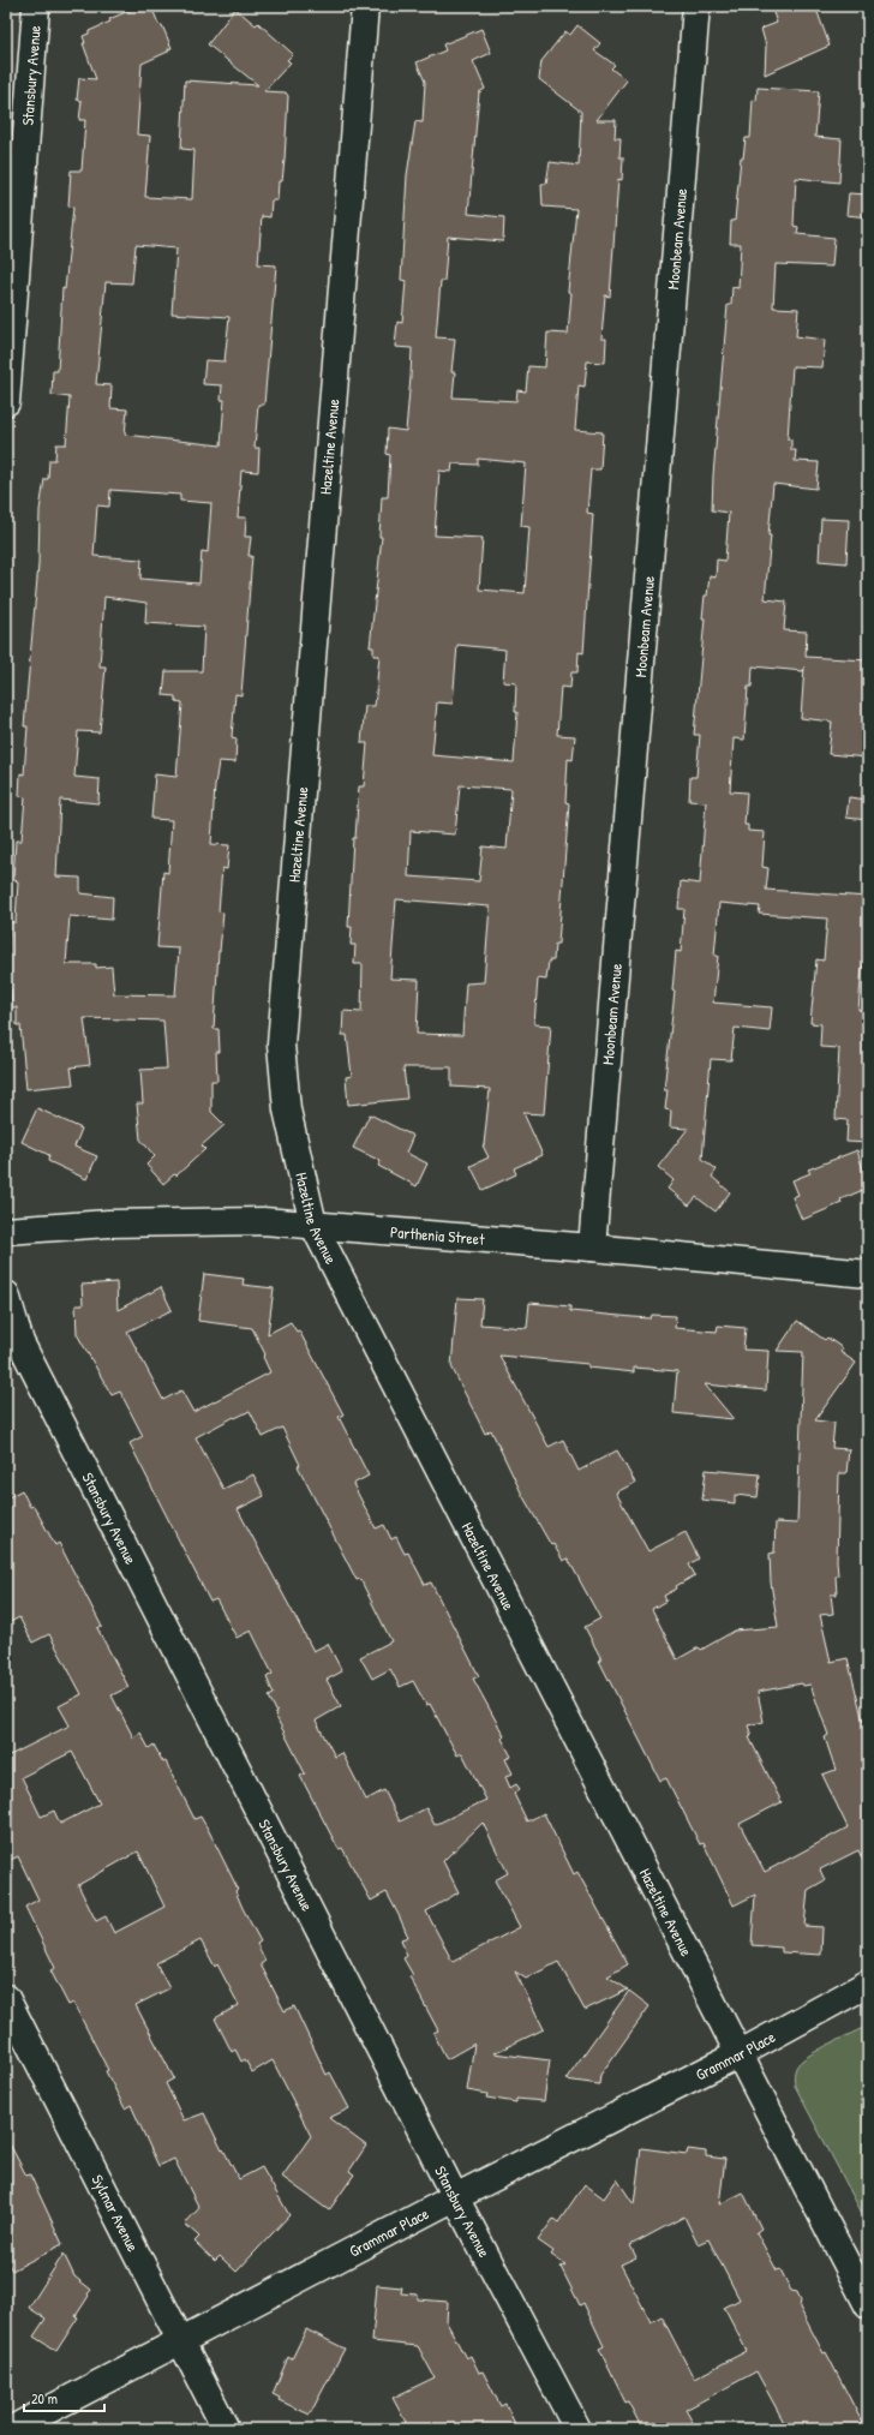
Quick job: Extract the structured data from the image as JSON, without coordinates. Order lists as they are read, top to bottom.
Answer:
{
  "streets": {
    "street": [
      "Stansbury Avenue",
      "Moonbeam Avenue",
      "Hazeltine Avenue",
      "Parthenia Street",
      "Grammar Place",
      "Sylmar Avenue"
    ]
  },
  "crossings": [
    ["Stansbury Avenue", "Grammar Place"],
    ["Moonbeam Avenue", "Parthenia Street"],
    ["Hazeltine Avenue", "Parthenia Street"],
    ["Hazeltine Avenue", "Grammar Place"],
    ["Grammar Place", "Sylmar Avenue"]
  ],
  "scale_bar": "20 m"
}
